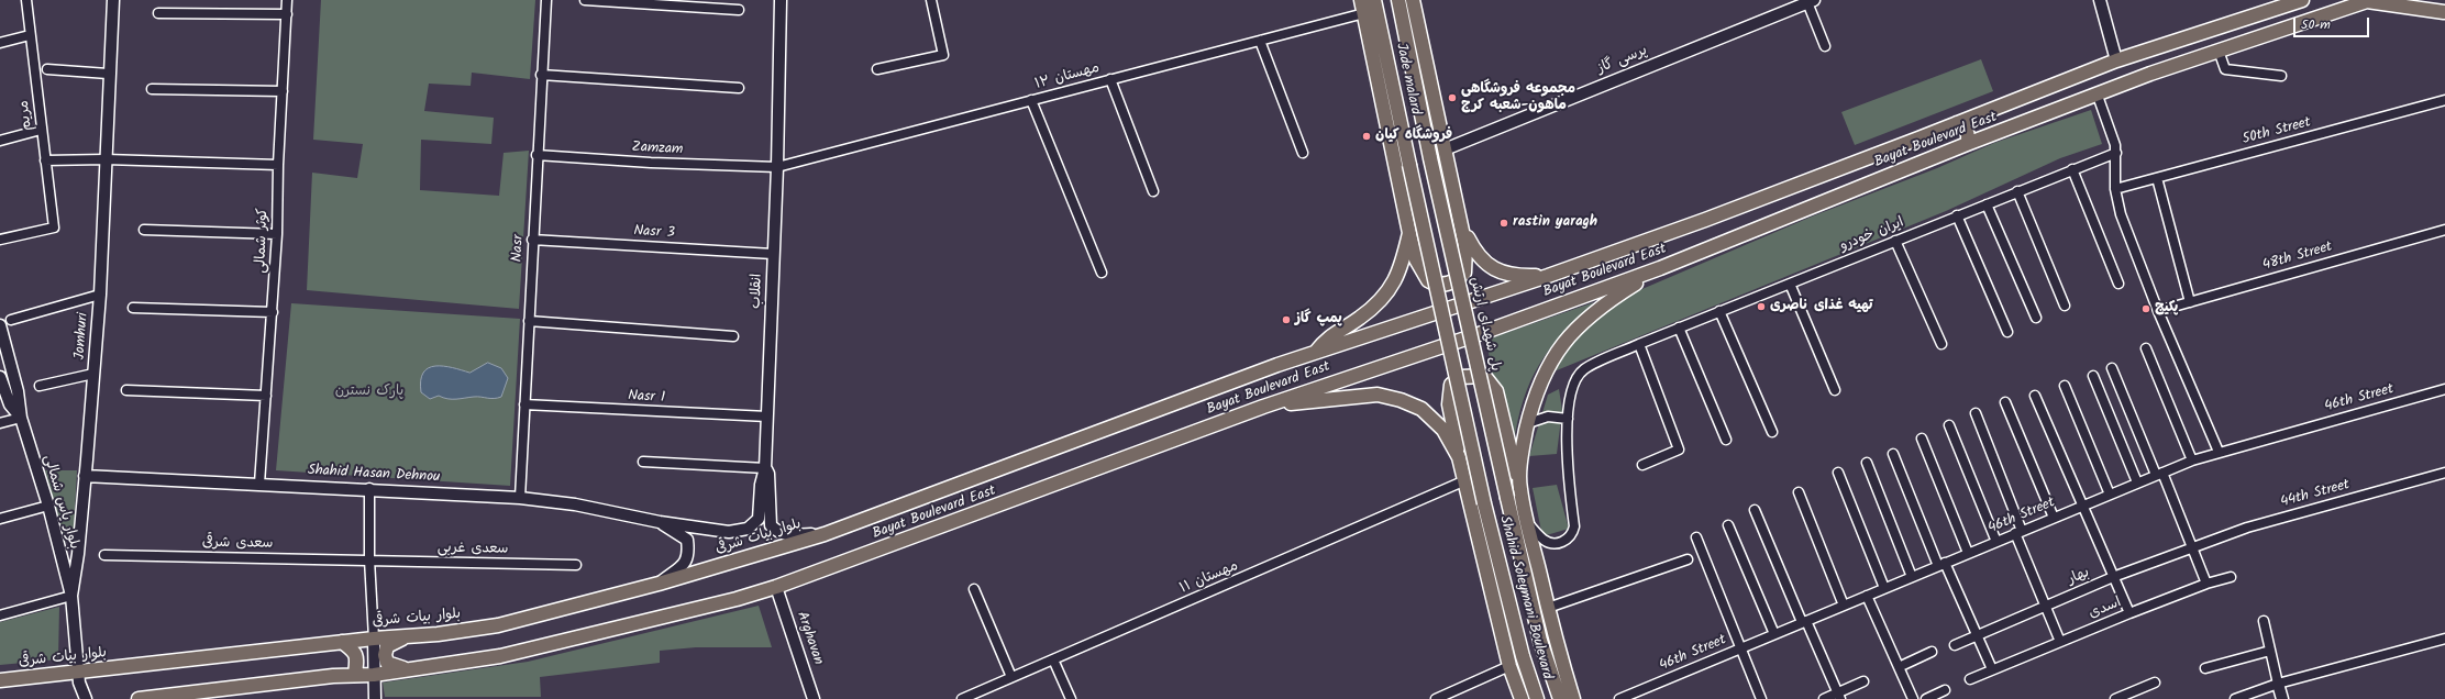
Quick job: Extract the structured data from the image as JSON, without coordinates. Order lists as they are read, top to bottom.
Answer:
{
  "streets": {
    "main road": [
      "Jade malard",
      "Bayat Boulevard East",
      "پل شهدای ارتش",
      "بلوار بیات شرقی",
      "Shahid Soleymani Boulevard"
    ],
    "street": [
      "پرسی گاز",
      "مهستان ۱۲",
      "مریم",
      "50th Street",
      "Zamzam",
      "Nasr 3",
      "ایران خودرو",
      "کوثر شمالی",
      "Nasr",
      "48th Street",
      "انقلاب",
      "Jomhuri",
      "Nasr 1",
      "46th Street",
      "Shahid Hasan Dehnou",
      "44th Street",
      "بلوار یاس شمالی",
      "سعدی شرقی",
      "سعدی غربی",
      "بهار",
      "مهستان ۱۱",
      "اسدی",
      "Arghavan"
    ]
  },
  "crossings": [
    ["مهستان ۱۲", "Zamzam"],
    ["مهستان ۱۲", "انقلاب"],
    ["Jade malard", "Shahid Soleymani Boulevard"],
    ["Bayat Boulevard East", "انقلاب"],
    ["Bayat Boulevard East", "بلوار بیات شرقی"],
    ["Bayat Boulevard East", "Arghavan"],
    ["Zamzam", "Nasr"],
    ["Zamzam", "انقلاب"],
    ["Nasr 3", "Nasr"],
    ["Nasr 3", "انقلاب"],
    ["کوثر شمالی", "Shahid Hasan Dehnou"],
    ["Nasr", "Nasr 1"],
    ["Nasr", "Shahid Hasan Dehnou"],
    ["انقلاب", "Nasr 1"],
    ["انقلاب", "Shahid Hasan Dehnou"],
    ["انقلاب", "بلوار بیات شرقی"],
    ["پل شهدای ارتش", "Shahid Soleymani Boulevard"],
    ["Jomhuri", "Shahid Hasan Dehnou"],
    ["Jomhuri", "بلوار یاس شمالی"],
    ["Jomhuri", "بلوار بیات شرقی"],
    ["44th Street", "بهار"],
    ["سعدی شرقی", "سعدی غربی"]
  ],
  "parks": ["پارک نسترن"],
  "places": [
    "مجموعه فروشگاهی ماهون-شعبه کرج",
    "فروشگاه کیان",
    "rastin yaragh",
    "تهیه غذای ناصری",
    "پکیج",
    "پمپ گاز"
  ],
  "scale_bar": "50 m"
}
